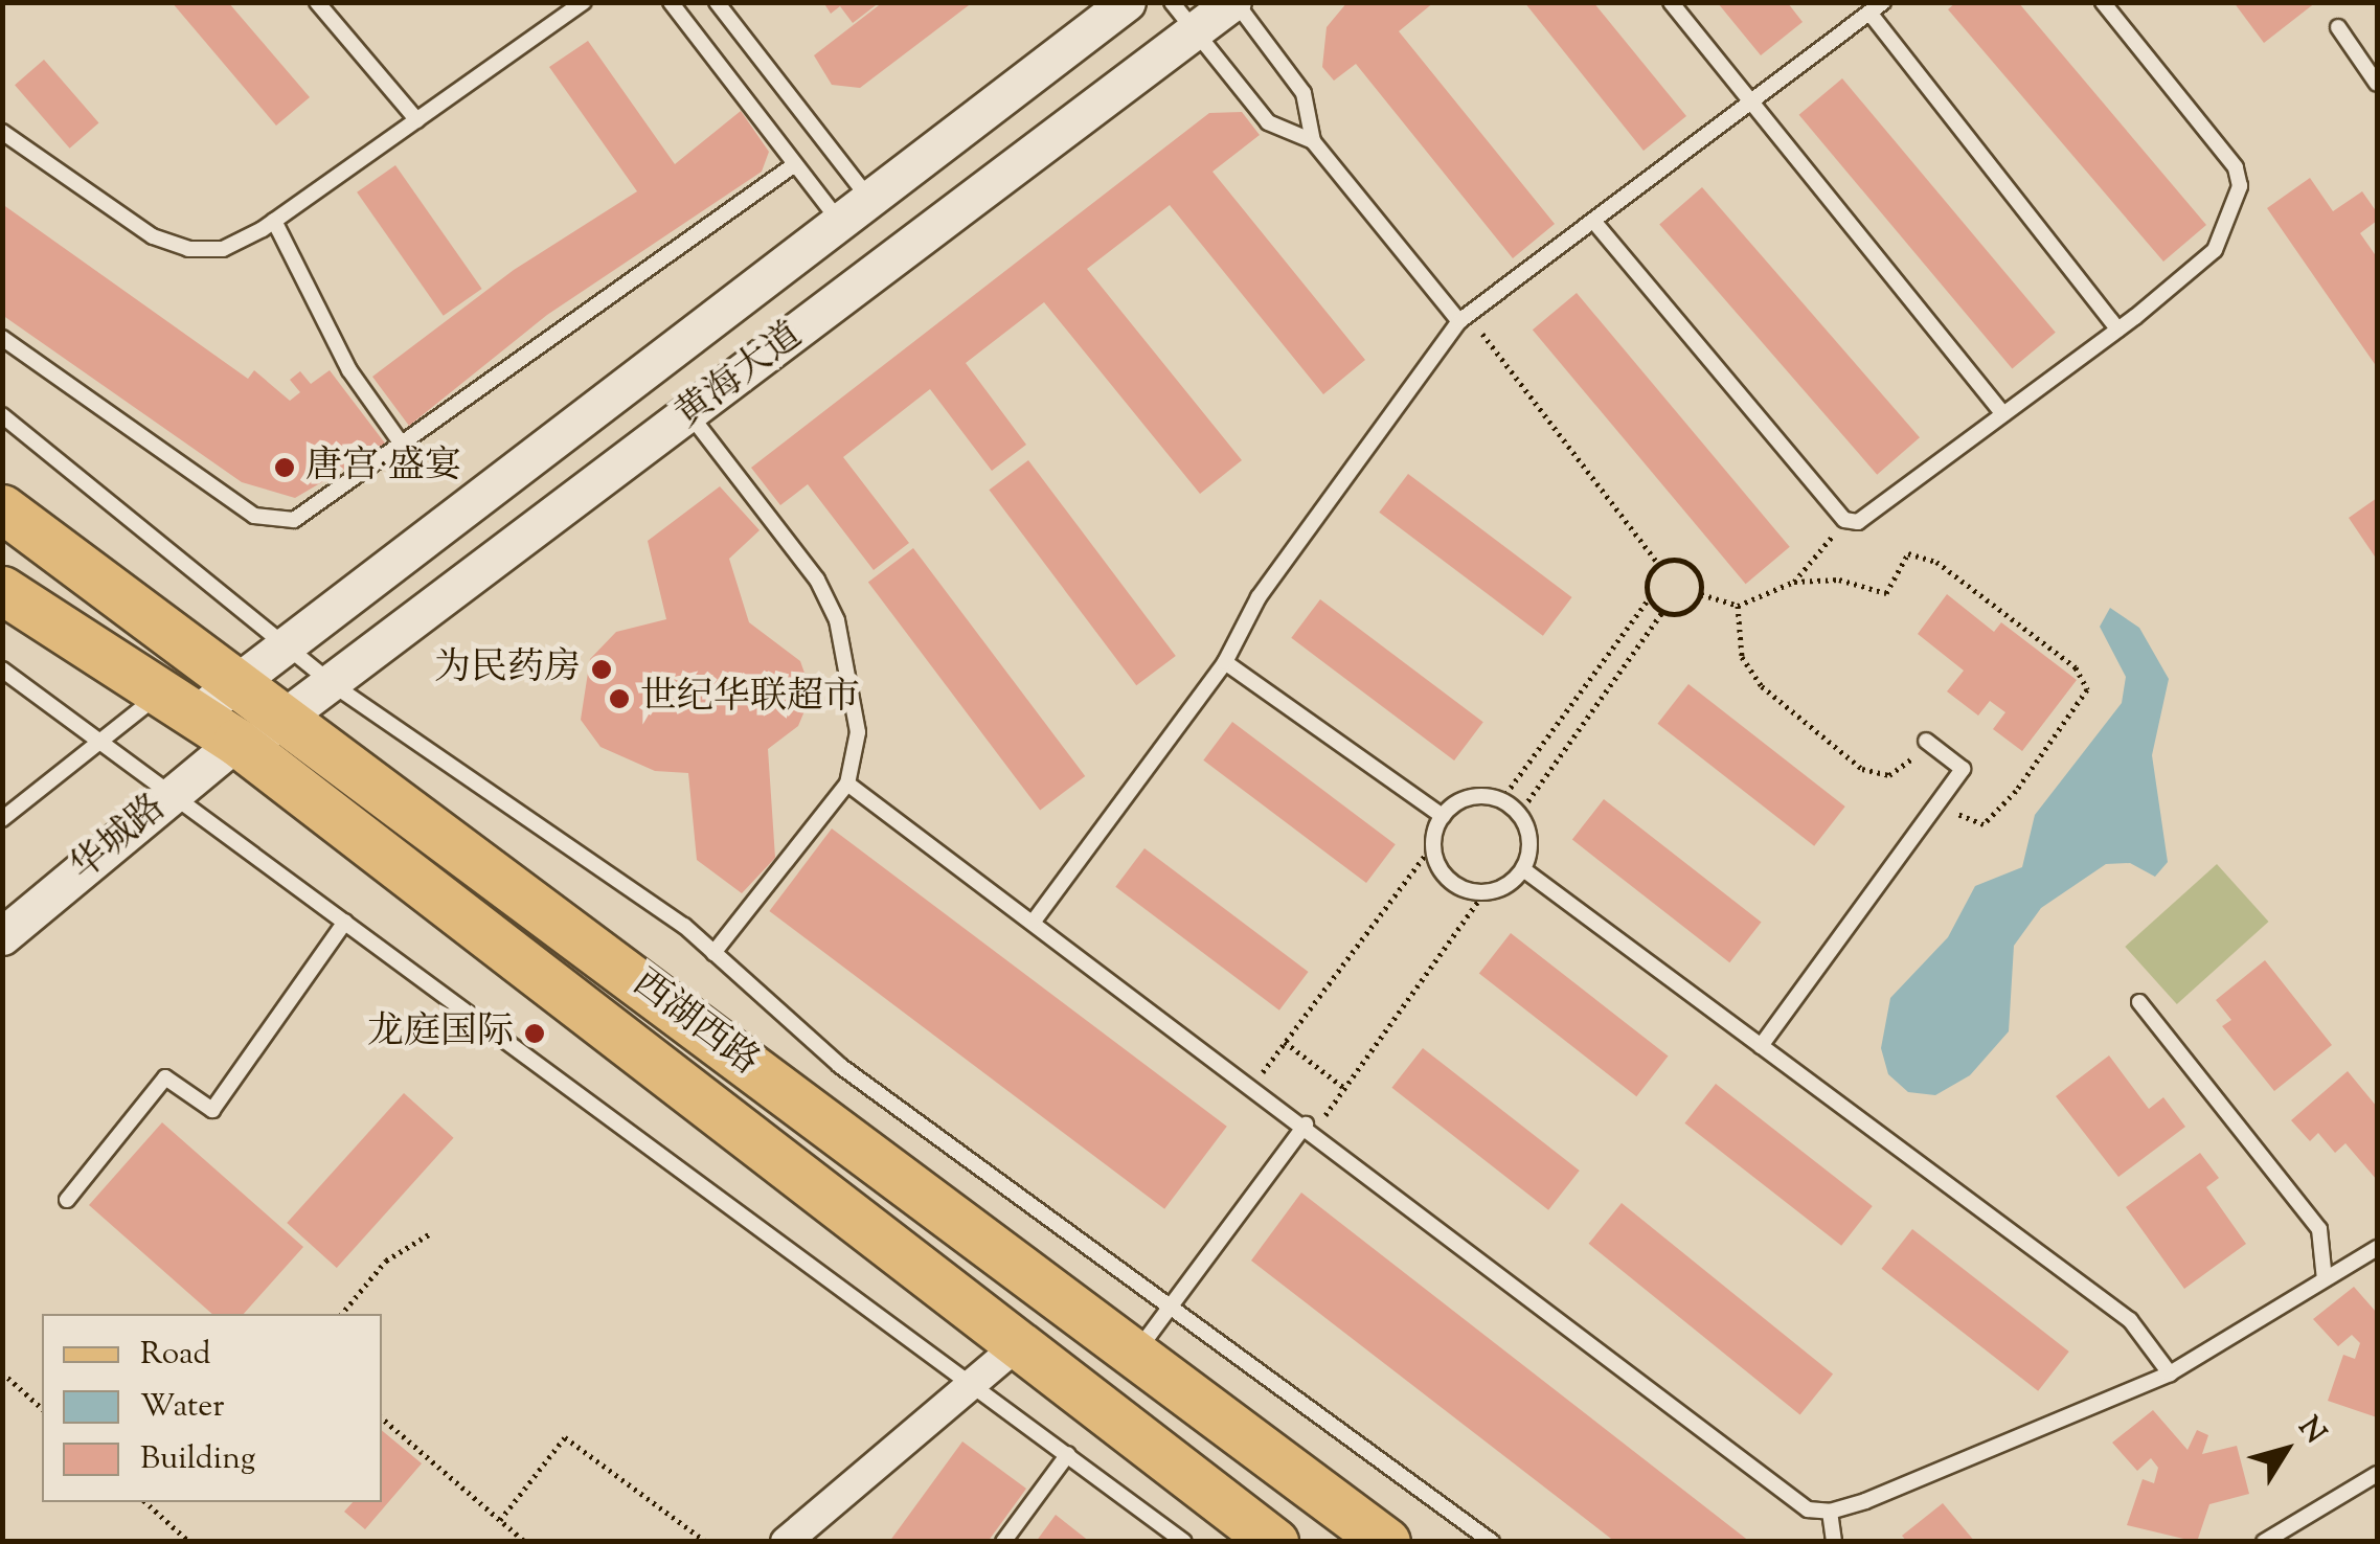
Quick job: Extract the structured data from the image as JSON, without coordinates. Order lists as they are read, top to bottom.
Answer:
{
  "streets": {
    "main road": ["西湖西路"],
    "street": ["黄海大道", "华城路"]
  },
  "crossings": [
    ["黄海大道", "华城路"],
    ["黄海大道", "西湖西路"],
    ["华城路", "西湖西路"]
  ],
  "places": [
    "唐宫·盛宴",
    "为民药房",
    "世纪华联超市",
    "龙庭国际"
  ],
  "legend": ["Road", "Water", "Building"],
  "north": "top right"
}
